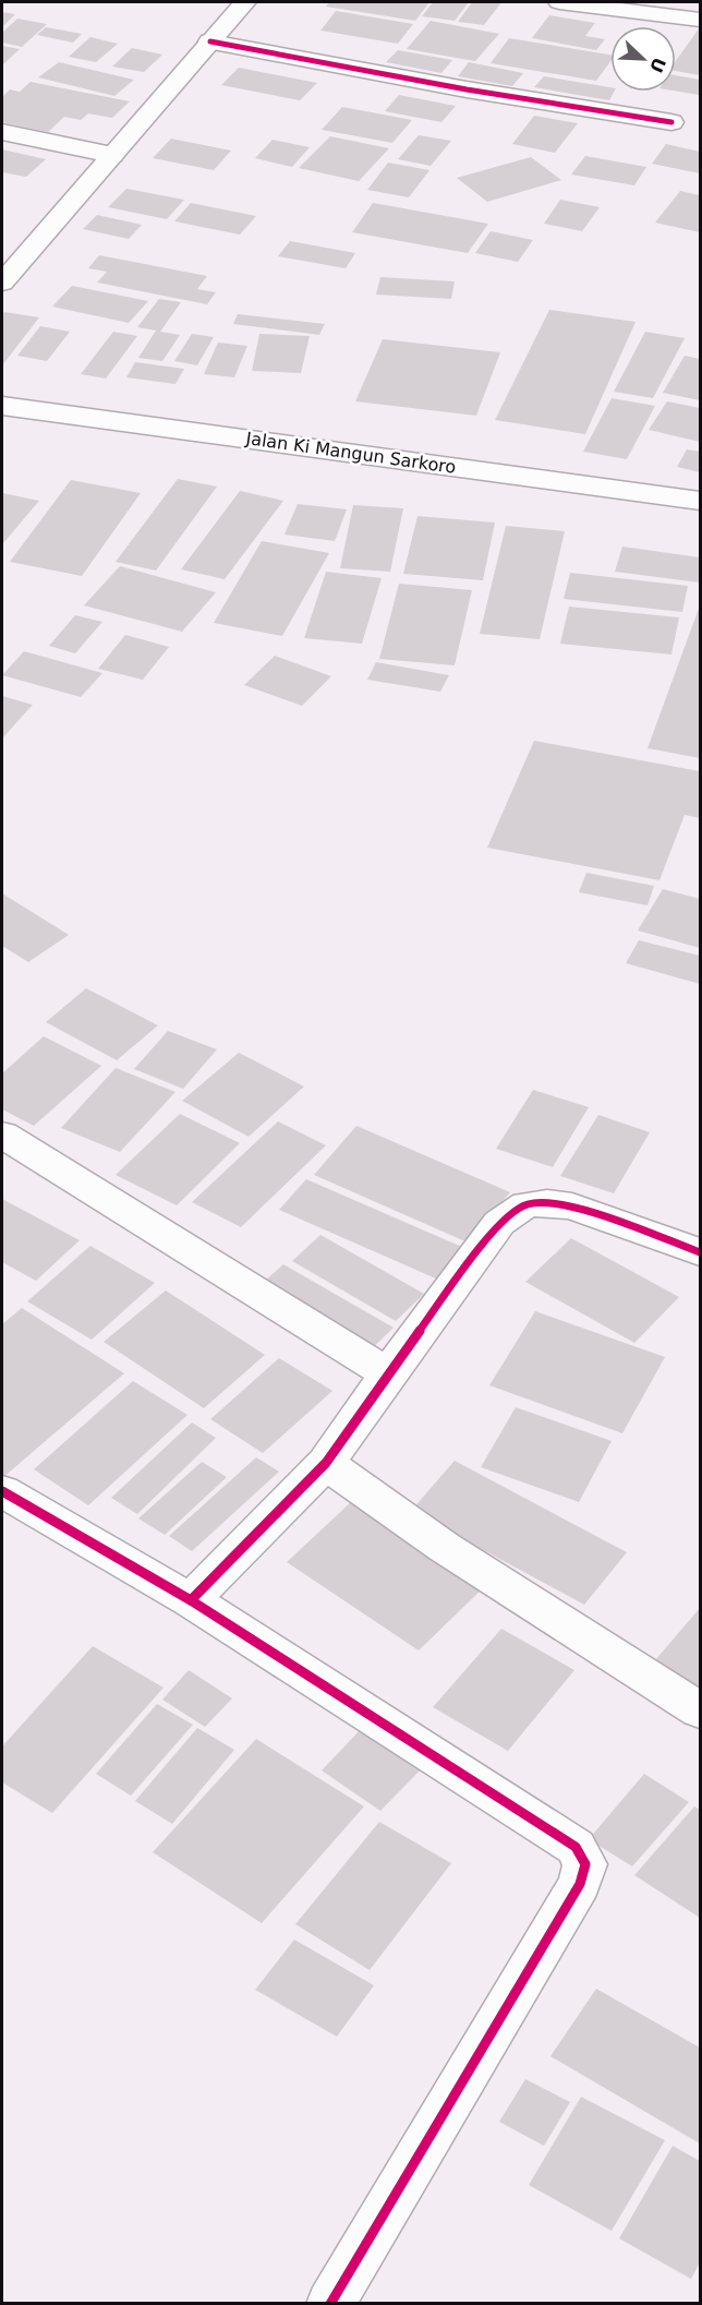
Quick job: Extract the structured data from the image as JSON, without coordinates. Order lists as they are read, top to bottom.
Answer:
{
  "streets": {
    "street": ["Jalan Ki Mangun Sarkoro"]
  },
  "north": "bottom right"
}
